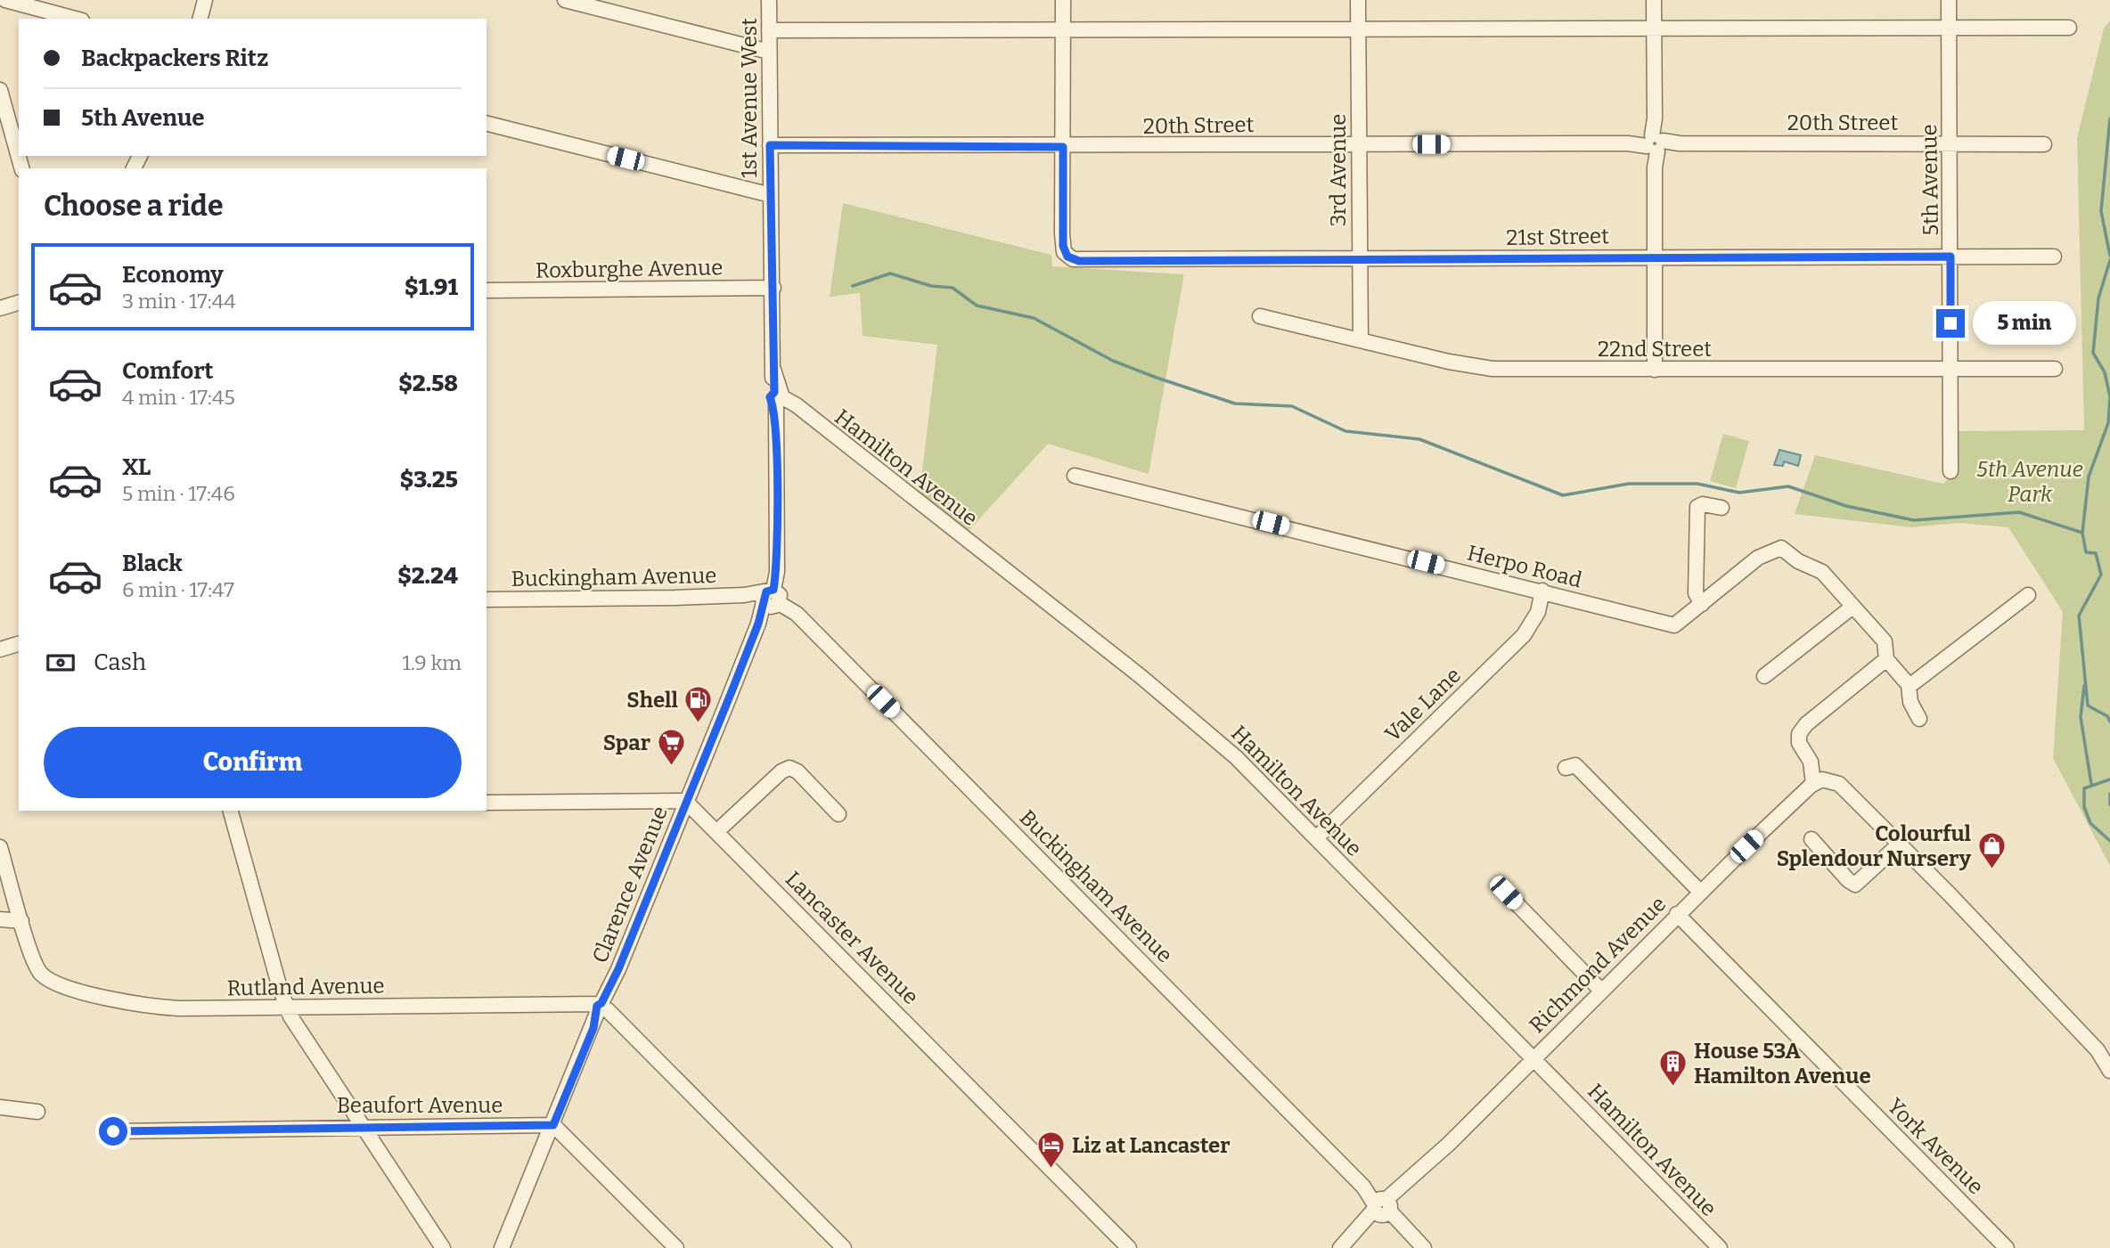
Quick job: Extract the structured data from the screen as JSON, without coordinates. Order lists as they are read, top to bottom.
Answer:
{
  "streets": {
    "street": [
      "1st Avenue West",
      "20th Street",
      "3rd Avenue",
      "5th Avenue",
      "21st Street",
      "Roxburghe Avenue",
      "22nd Street",
      "Hamilton Avenue",
      "Herpo Road",
      "Buckingham Avenue",
      "Vale Lane",
      "Clarence Avenue",
      "Lancaster Avenue",
      "Richmond Avenue",
      "Rutland Avenue",
      "Beaufort Avenue",
      "York Avenue"
    ]
  },
  "crossings": [
    ["1st Avenue West", "20th Street"],
    ["1st Avenue West", "Clarence Avenue"],
    ["20th Street", "3rd Avenue"],
    ["20th Street", "5th Avenue"],
    ["20th Street", "21st Street"],
    ["3rd Avenue", "21st Street"],
    ["3rd Avenue", "22nd Street"],
    ["5th Avenue", "21st Street"],
    ["5th Avenue", "22nd Street"],
    ["Roxburghe Avenue", "Clarence Avenue"],
    ["Hamilton Avenue", "Vale Lane"],
    ["Hamilton Avenue", "Clarence Avenue"],
    ["Hamilton Avenue", "Richmond Avenue"],
    ["Herpo Road", "Vale Lane"],
    ["Buckingham Avenue", "Clarence Avenue"],
    ["Buckingham Avenue", "Richmond Avenue"],
    ["Clarence Avenue", "Lancaster Avenue"],
    ["Clarence Avenue", "Rutland Avenue"],
    ["Clarence Avenue", "Beaufort Avenue"],
    ["Richmond Avenue", "York Avenue"]
  ],
  "parks": ["5th Avenue Park"],
  "places": {
    "fuel station": ["Shell"],
    "supermarket": ["Spar"],
    "shop": ["Colourful Splendour Nursery"],
    "building": ["House 53A Hamilton Avenue"],
    "hotel": ["Liz at Lancaster"]
  },
  "page": {
    "banner": ["Backpackers Ritz", "5th Avenue"],
    "heading": "Choose a ride",
    "list": [
      {
        "name": "Economy",
        "note": "3 min · 17:44",
        "value": "$1.91"
      },
      {
        "name": "Comfort",
        "note": "4 min · 17:45",
        "value": "$2.58"
      },
      {
        "name": "XL",
        "note": "5 min · 17:46",
        "value": "$3.25"
      },
      {
        "name": "Black",
        "note": "6 min · 17:47",
        "value": "$2.24"
      }
    ],
    "bubble": "5 min",
    "pay": ["Cash", "1.9 km"],
    "buttons": "Confirm"
  }
}
